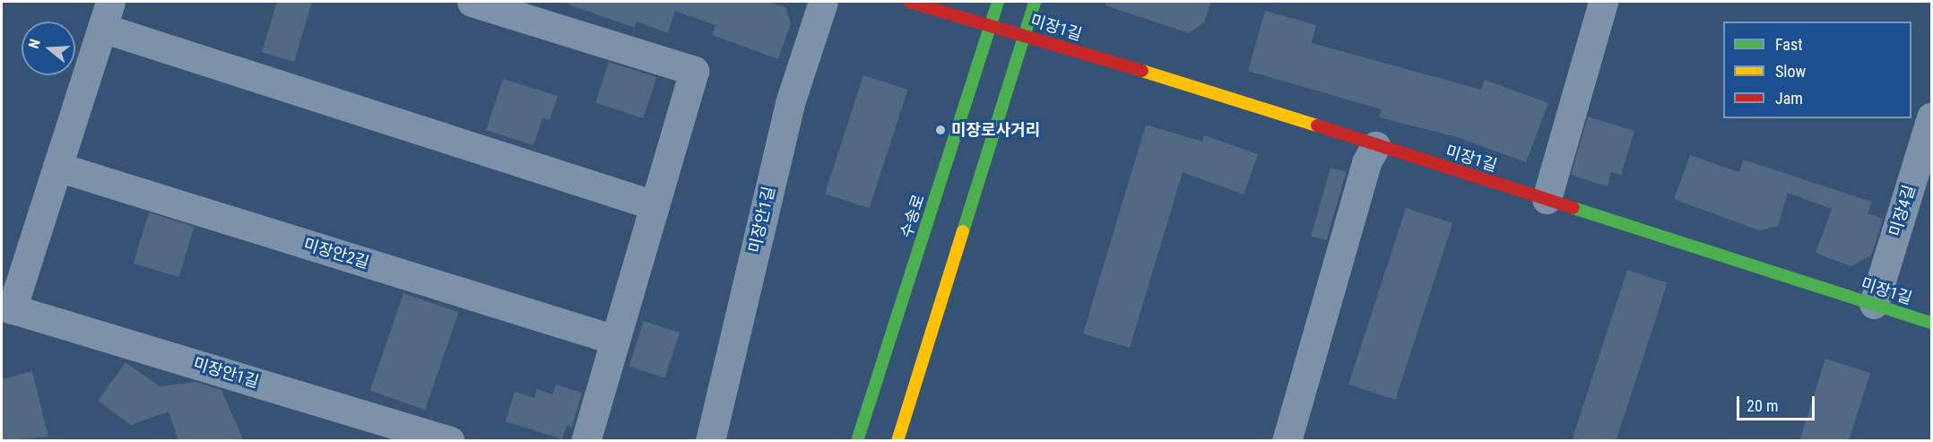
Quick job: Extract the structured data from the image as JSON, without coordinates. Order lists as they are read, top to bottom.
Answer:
{
  "streets": {
    "street": [
      "미장1길",
      "미장4길",
      "수송로",
      "미장안1길",
      "미장안2길"
    ]
  },
  "crossings": [
    ["미장1길", "미장4길"],
    ["미장1길", "수송로"]
  ],
  "places": ["미장로사거리"],
  "legend": ["Fast", "Slow", "Jam"],
  "scale_bar": "20 m",
  "north": "left"
}
